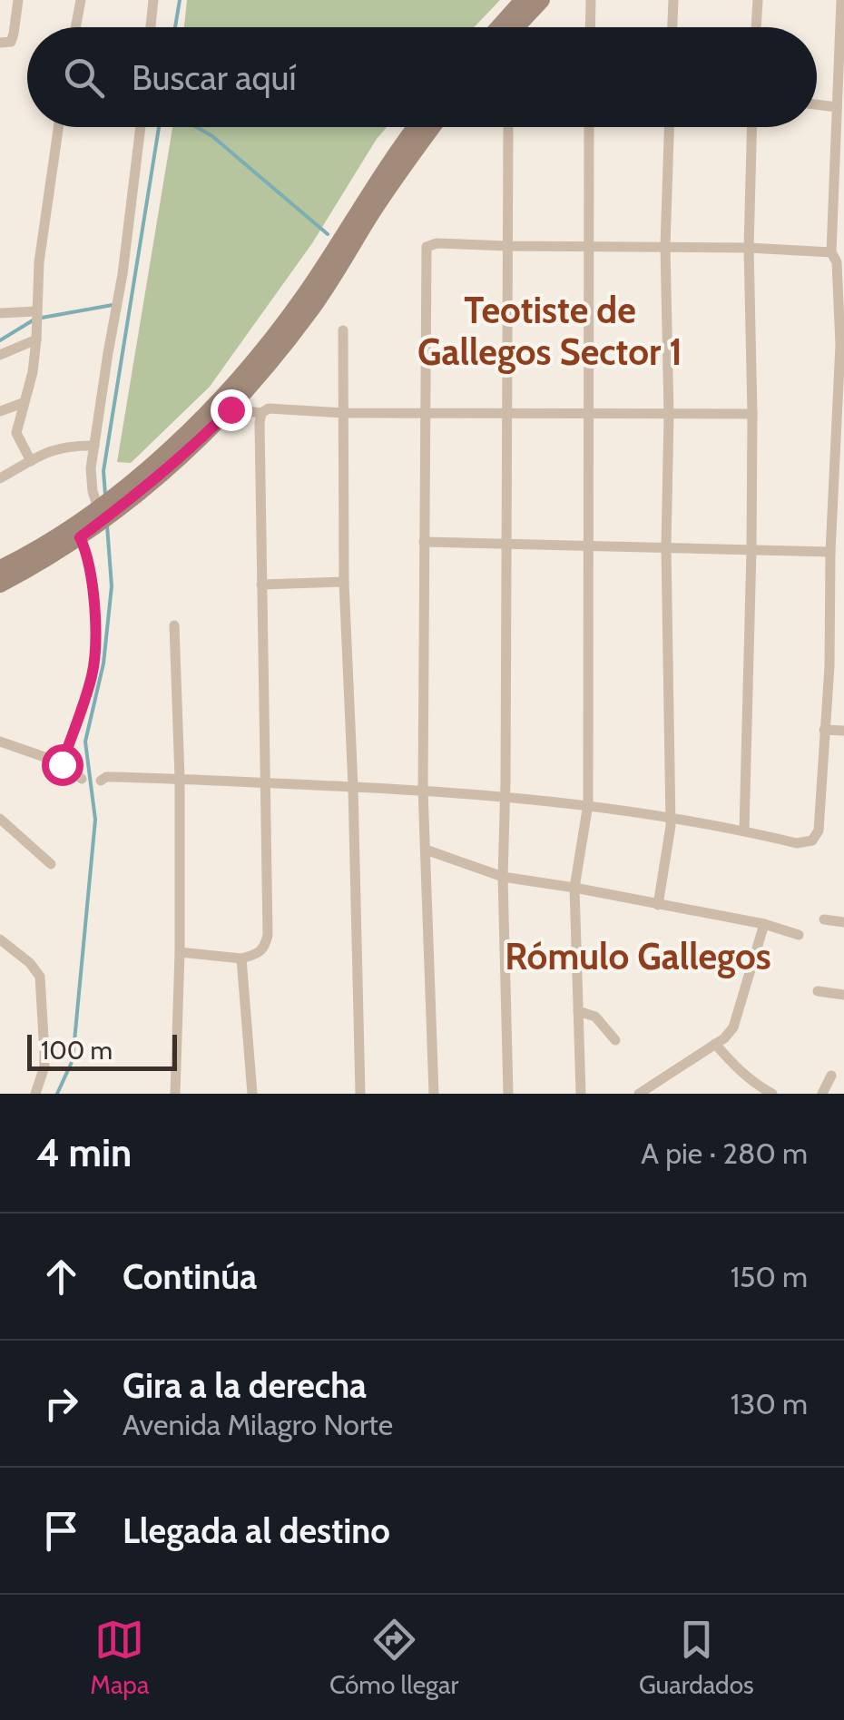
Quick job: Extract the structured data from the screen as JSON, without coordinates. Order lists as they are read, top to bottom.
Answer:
{
  "districts": ["Teotiste de Gallegos Sector 1", "Rómulo Gallegos"],
  "scale_bar": "100 m",
  "page": {
    "search": "Buscar aquí",
    "scale": "100 m",
    "heading": ["4 min", "A pie · 280 m"],
    "list": [
      ["Continúa", "150 m"],
      ["Gira a la derecha", "Avenida Milagro Norte", "130 m"],
      "Llegada al destino"
    ],
    "nav": ["Mapa", "Cómo llegar", "Guardados"]
  }
}
